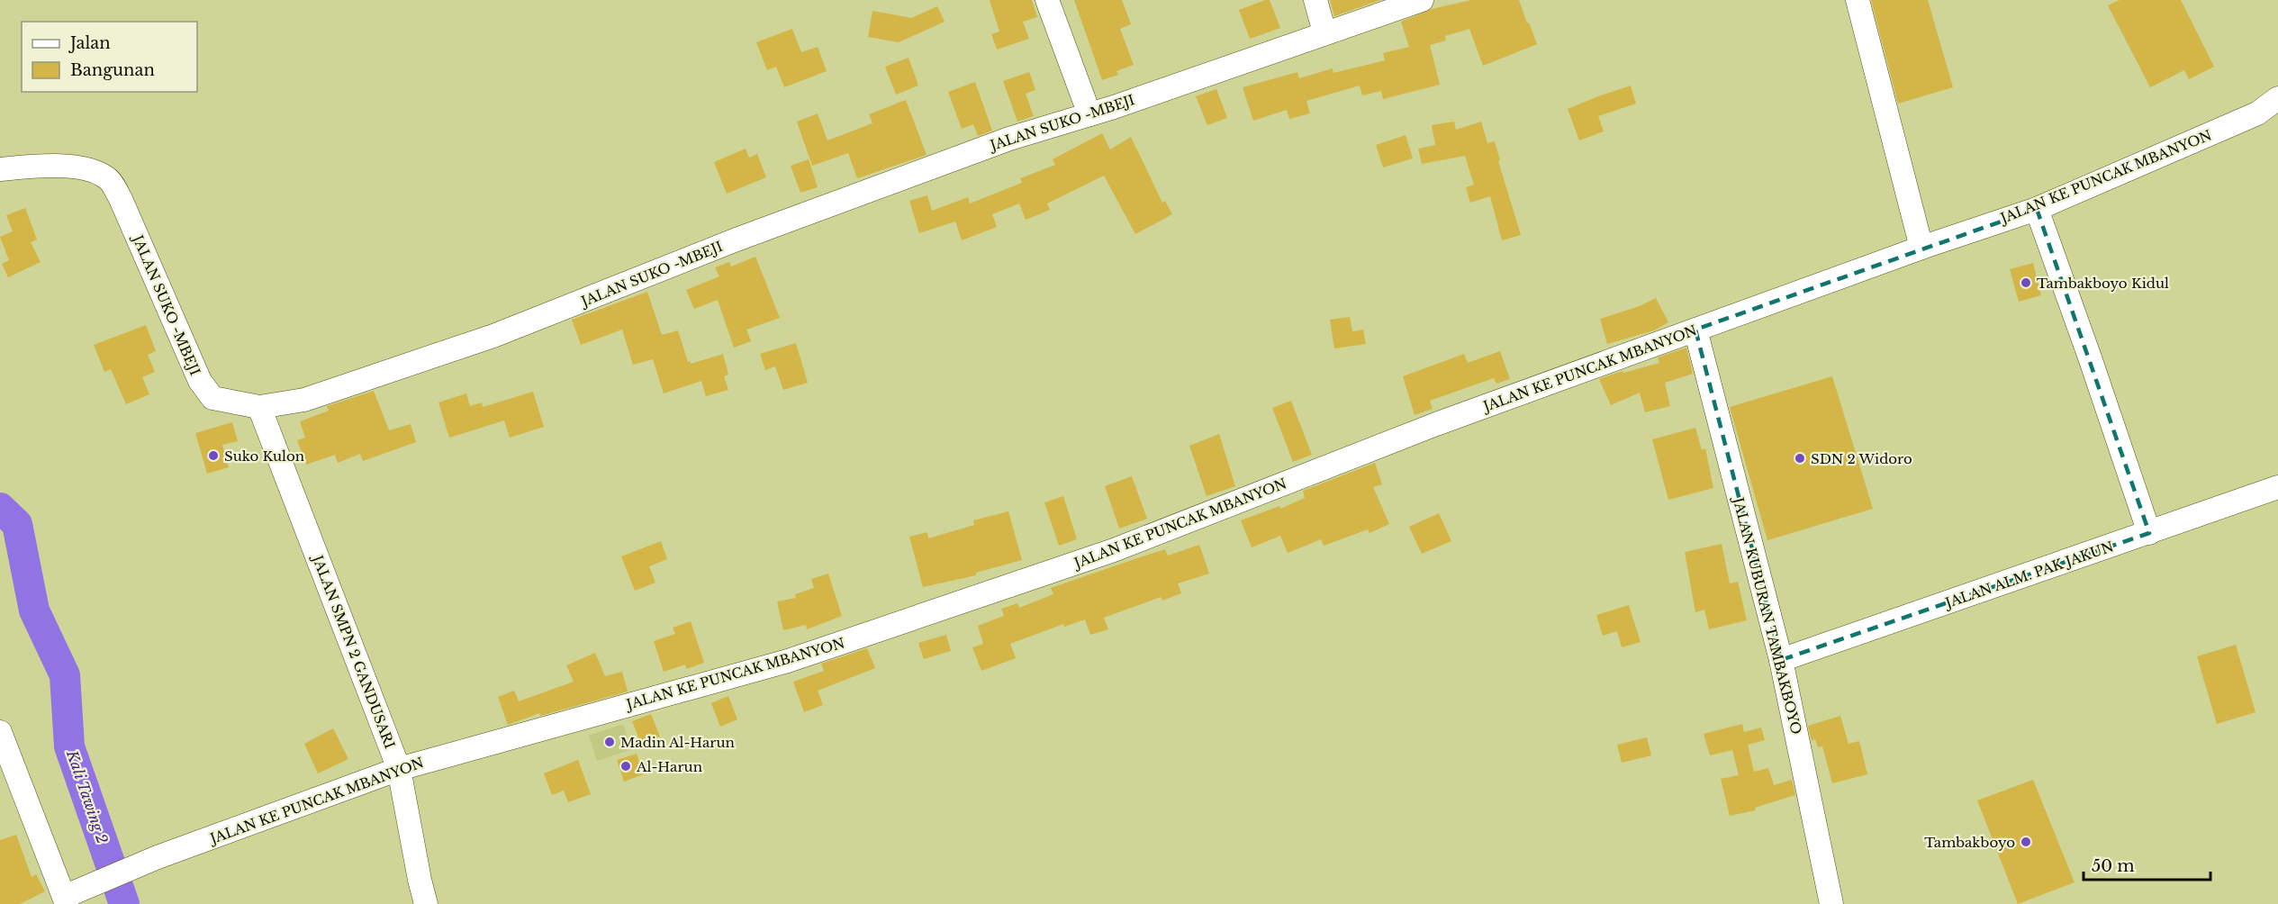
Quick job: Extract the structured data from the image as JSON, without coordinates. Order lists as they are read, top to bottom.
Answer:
{
  "streets": {
    "street": [
      "JALAN SUKO -MBEJI",
      "JALAN KE PUNCAK MBANYON",
      "JALAN ALM. PAK JAKUN",
      "JALAN KUBURAN TAMBAKBOYO",
      "JALAN SMPN 2 GANDUSARI"
    ]
  },
  "crossings": [
    ["JALAN SUKO -MBEJI", "JALAN SMPN 2 GANDUSARI"],
    ["JALAN KE PUNCAK MBANYON", "JALAN KUBURAN TAMBAKBOYO"],
    ["JALAN KE PUNCAK MBANYON", "JALAN SMPN 2 GANDUSARI"],
    ["JALAN ALM. PAK JAKUN", "JALAN KUBURAN TAMBAKBOYO"]
  ],
  "water": ["Kali Tawing 2"],
  "places": [
    "Tambakboyo Kidul",
    "Suko Kulon",
    "SDN 2 Widoro",
    "Madin Al-Harun",
    "Al-Harun",
    "Tambakboyo"
  ],
  "legend": ["Jalan", "Bangunan"],
  "scale_bar": "50 m"
}
